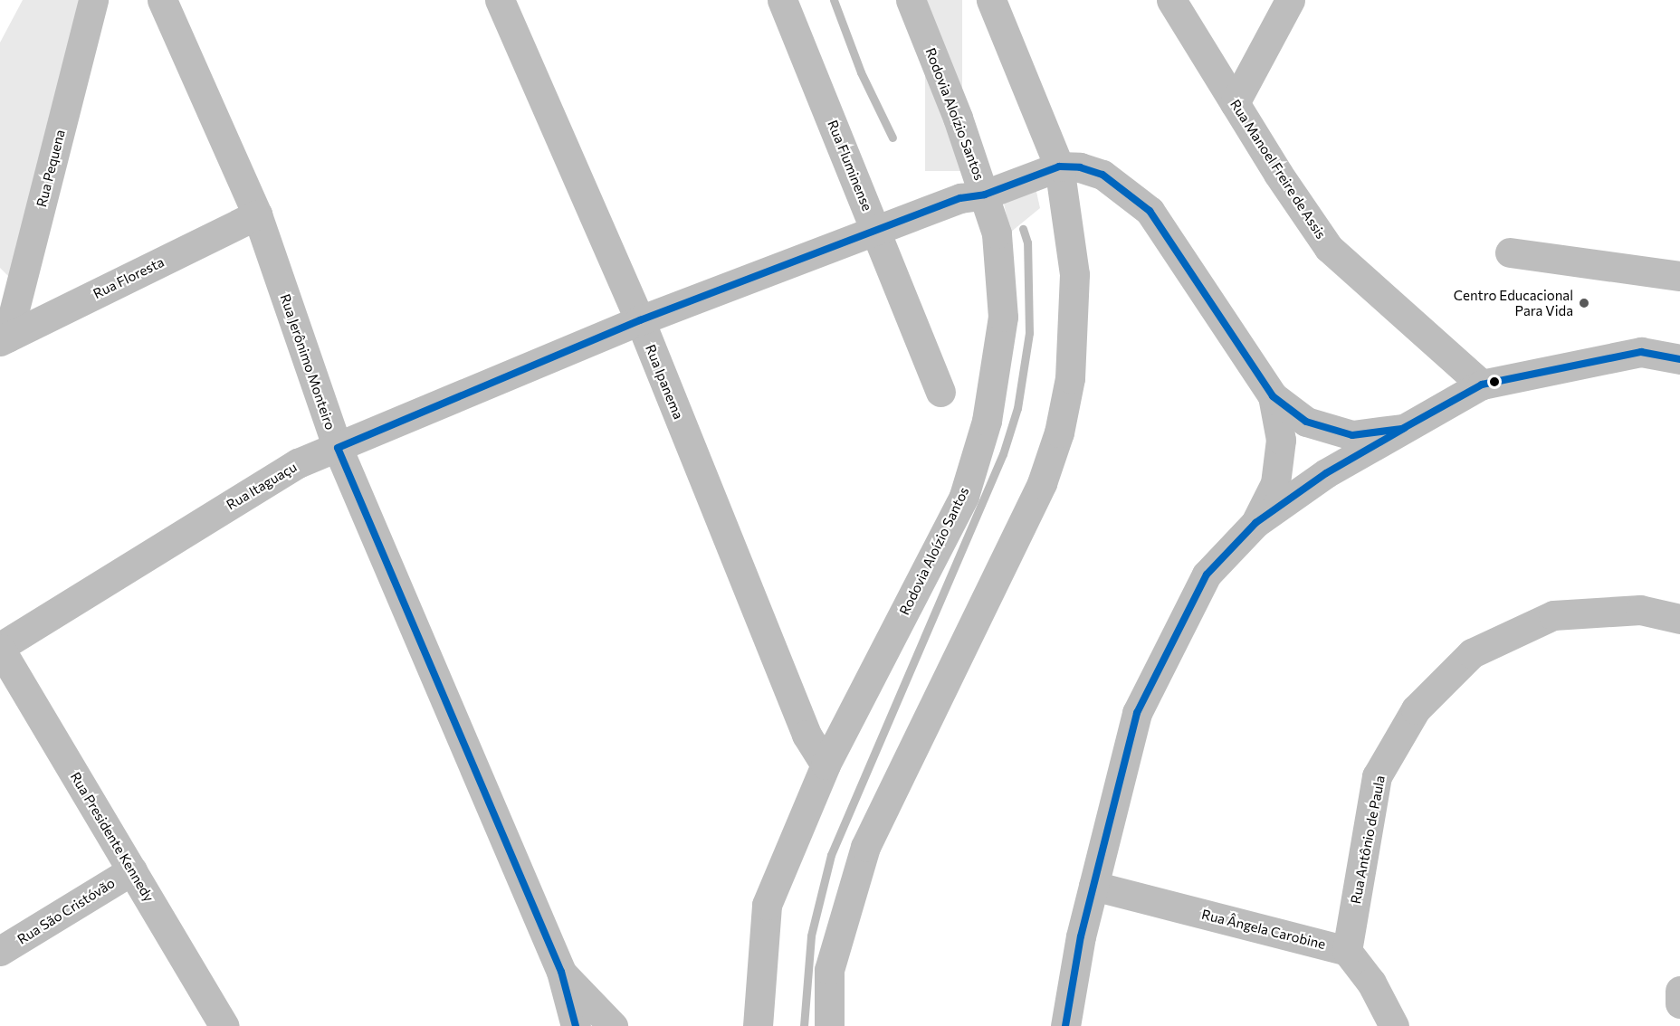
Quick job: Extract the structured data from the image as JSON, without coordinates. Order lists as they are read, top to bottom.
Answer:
{
  "streets": {
    "street": [
      "Rodovia Aloízio Santos",
      "Rua Fluminense",
      "Rua Pequena",
      "Rua Manoel Freire de Assis",
      "Rua Floresta",
      "Rua Jerônimo Monteiro",
      "Rua Ipanema",
      "Rua Itaguaçu",
      "Rua Presidente Kennedy",
      "Rua Antônio de Paula",
      "Rua São Cristóvão",
      "Rua Ângela Carobine"
    ]
  },
  "crossings": [
    ["Rodovia Aloízio Santos", "Rua Ipanema"],
    ["Rodovia Aloízio Santos", "Rua Itaguaçu"],
    ["Rua Fluminense", "Rua Itaguaçu"],
    ["Rua Pequena", "Rua Floresta"],
    ["Rua Floresta", "Rua Jerônimo Monteiro"],
    ["Rua Jerônimo Monteiro", "Rua Itaguaçu"],
    ["Rua Ipanema", "Rua Itaguaçu"],
    ["Rua Itaguaçu", "Rua Presidente Kennedy"],
    ["Rua Presidente Kennedy", "Rua São Cristóvão"],
    ["Rua Antônio de Paula", "Rua Ângela Carobine"]
  ],
  "places": ["Centro Educacional Para Vida"]
}
